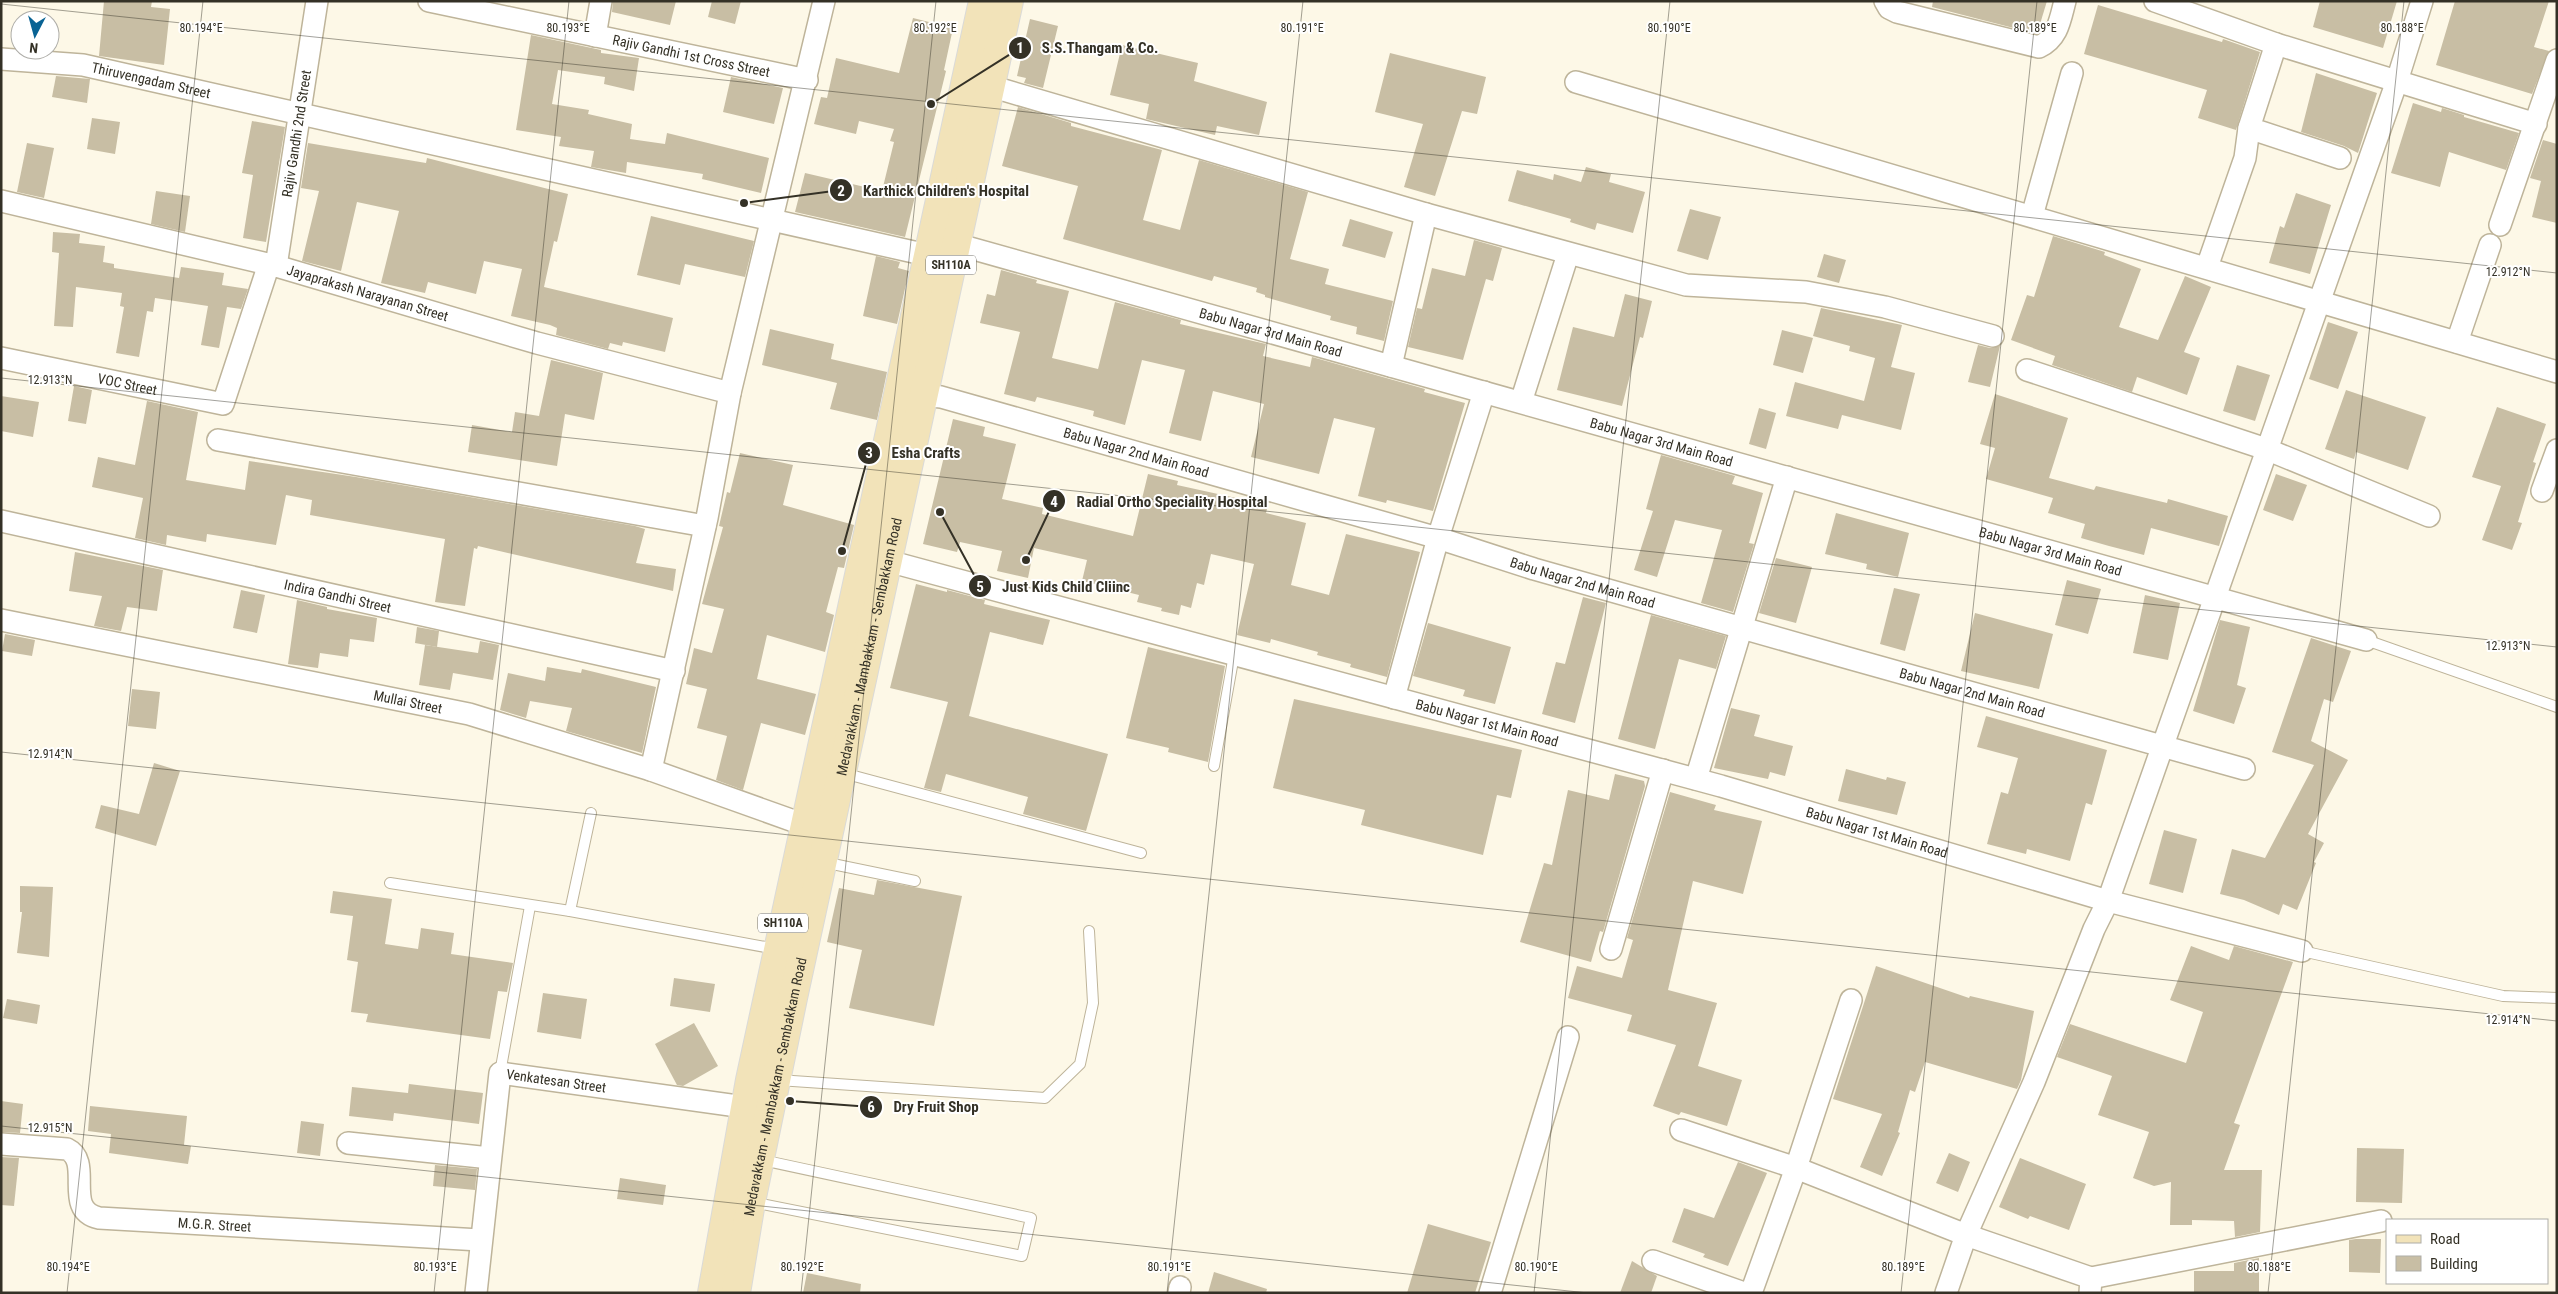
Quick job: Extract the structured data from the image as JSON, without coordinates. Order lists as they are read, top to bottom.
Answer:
{
  "streets": {
    "main road": ["SH110A", "Medavakkam - Mambakkam - Sembakkam Road"],
    "street": [
      "Rajiv Gandhi 1st Cross Street",
      "Thiruvengadam Street",
      "Rajiv Gandhi 2nd Street",
      "Jayaprakash Narayanan Street",
      "Babu Nagar 3rd Main Road",
      "VOC Street",
      "Babu Nagar 2nd Main Road",
      "Indira Gandhi Street",
      "Mullai Street",
      "Babu Nagar 1st Main Road",
      "Venkatesan Street",
      "M.G.R. Street"
    ]
  },
  "crossings": [
    ["Thiruvengadam Street", "Rajiv Gandhi 2nd Street"],
    ["Thiruvengadam Street", "Babu Nagar 3rd Main Road"],
    ["Rajiv Gandhi 2nd Street", "Jayaprakash Narayanan Street"],
    ["Rajiv Gandhi 2nd Street", "VOC Street"],
    ["Babu Nagar 3rd Main Road", "Medavakkam - Mambakkam - Sembakkam Road"],
    ["Babu Nagar 2nd Main Road", "Medavakkam - Mambakkam - Sembakkam Road"],
    ["Medavakkam - Mambakkam - Sembakkam Road", "Mullai Street"],
    ["Medavakkam - Mambakkam - Sembakkam Road", "Babu Nagar 1st Main Road"],
    ["Medavakkam - Mambakkam - Sembakkam Road", "Venkatesan Street"],
    ["Venkatesan Street", "M.G.R. Street"]
  ],
  "places": [
    "S.S.Thangam & Co.",
    "Karthick Children's Hospital",
    "Just Kids Child Cliinc",
    "Esha Crafts",
    "Radial Ortho Speciality Hospital",
    "Dry Fruit Shop"
  ],
  "legend": ["Road", "Building"],
  "north": "bottom",
  "coordinates": [
    "80.194°E",
    "80.193°E",
    "80.192°E",
    "80.191°E",
    "80.190°E",
    "80.189°E",
    "80.188°E",
    "12.912°N",
    "12.913°N",
    "12.914°N",
    "12.915°N"
  ]
}
